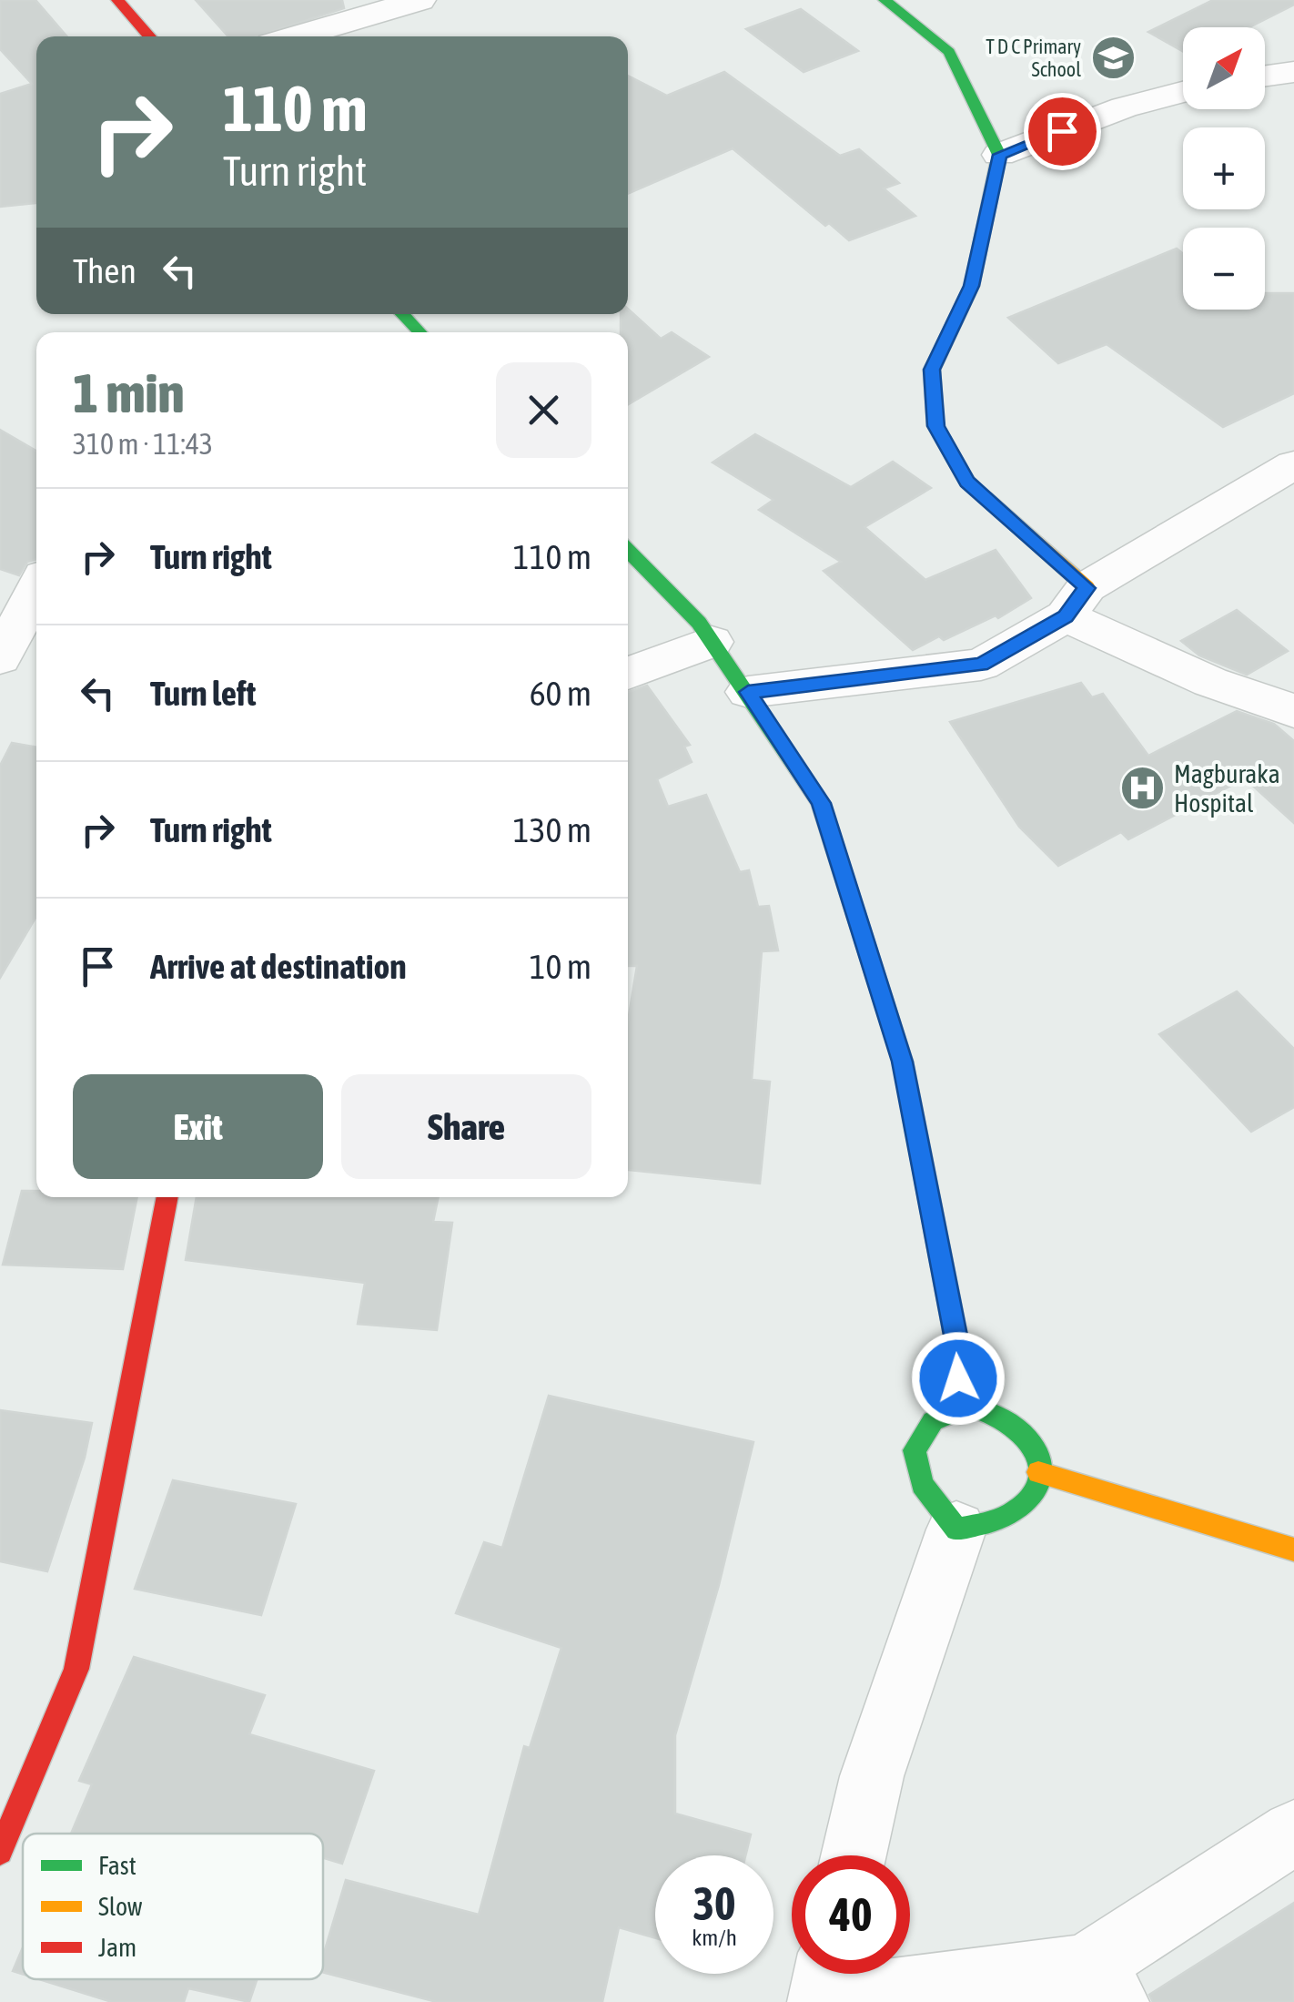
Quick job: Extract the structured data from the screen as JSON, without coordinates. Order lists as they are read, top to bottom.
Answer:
{
  "places": {
    "school or university": ["T D C Primary School"],
    "hospital": ["Magburaka Hospital"]
  },
  "legend": ["Fast", "Slow", "Jam"],
  "north": "top right",
  "page": {
    "map_buttons": ["+", "−"],
    "turn": ["110 m", "Turn right"],
    "then": "Then",
    "heading": ["1 min", "310 m · 11:43"],
    "list": [
      {
        "name": "Turn right",
        "value": "110 m"
      },
      {
        "name": "Turn left",
        "value": "60 m"
      },
      {
        "name": "Turn right",
        "value": "130 m"
      },
      {
        "name": "Arrive at destination",
        "value": "10 m"
      }
    ],
    "buttons": ["Exit", "Share"],
    "speed": "30 km/h",
    "limit": "40"
  }
}
